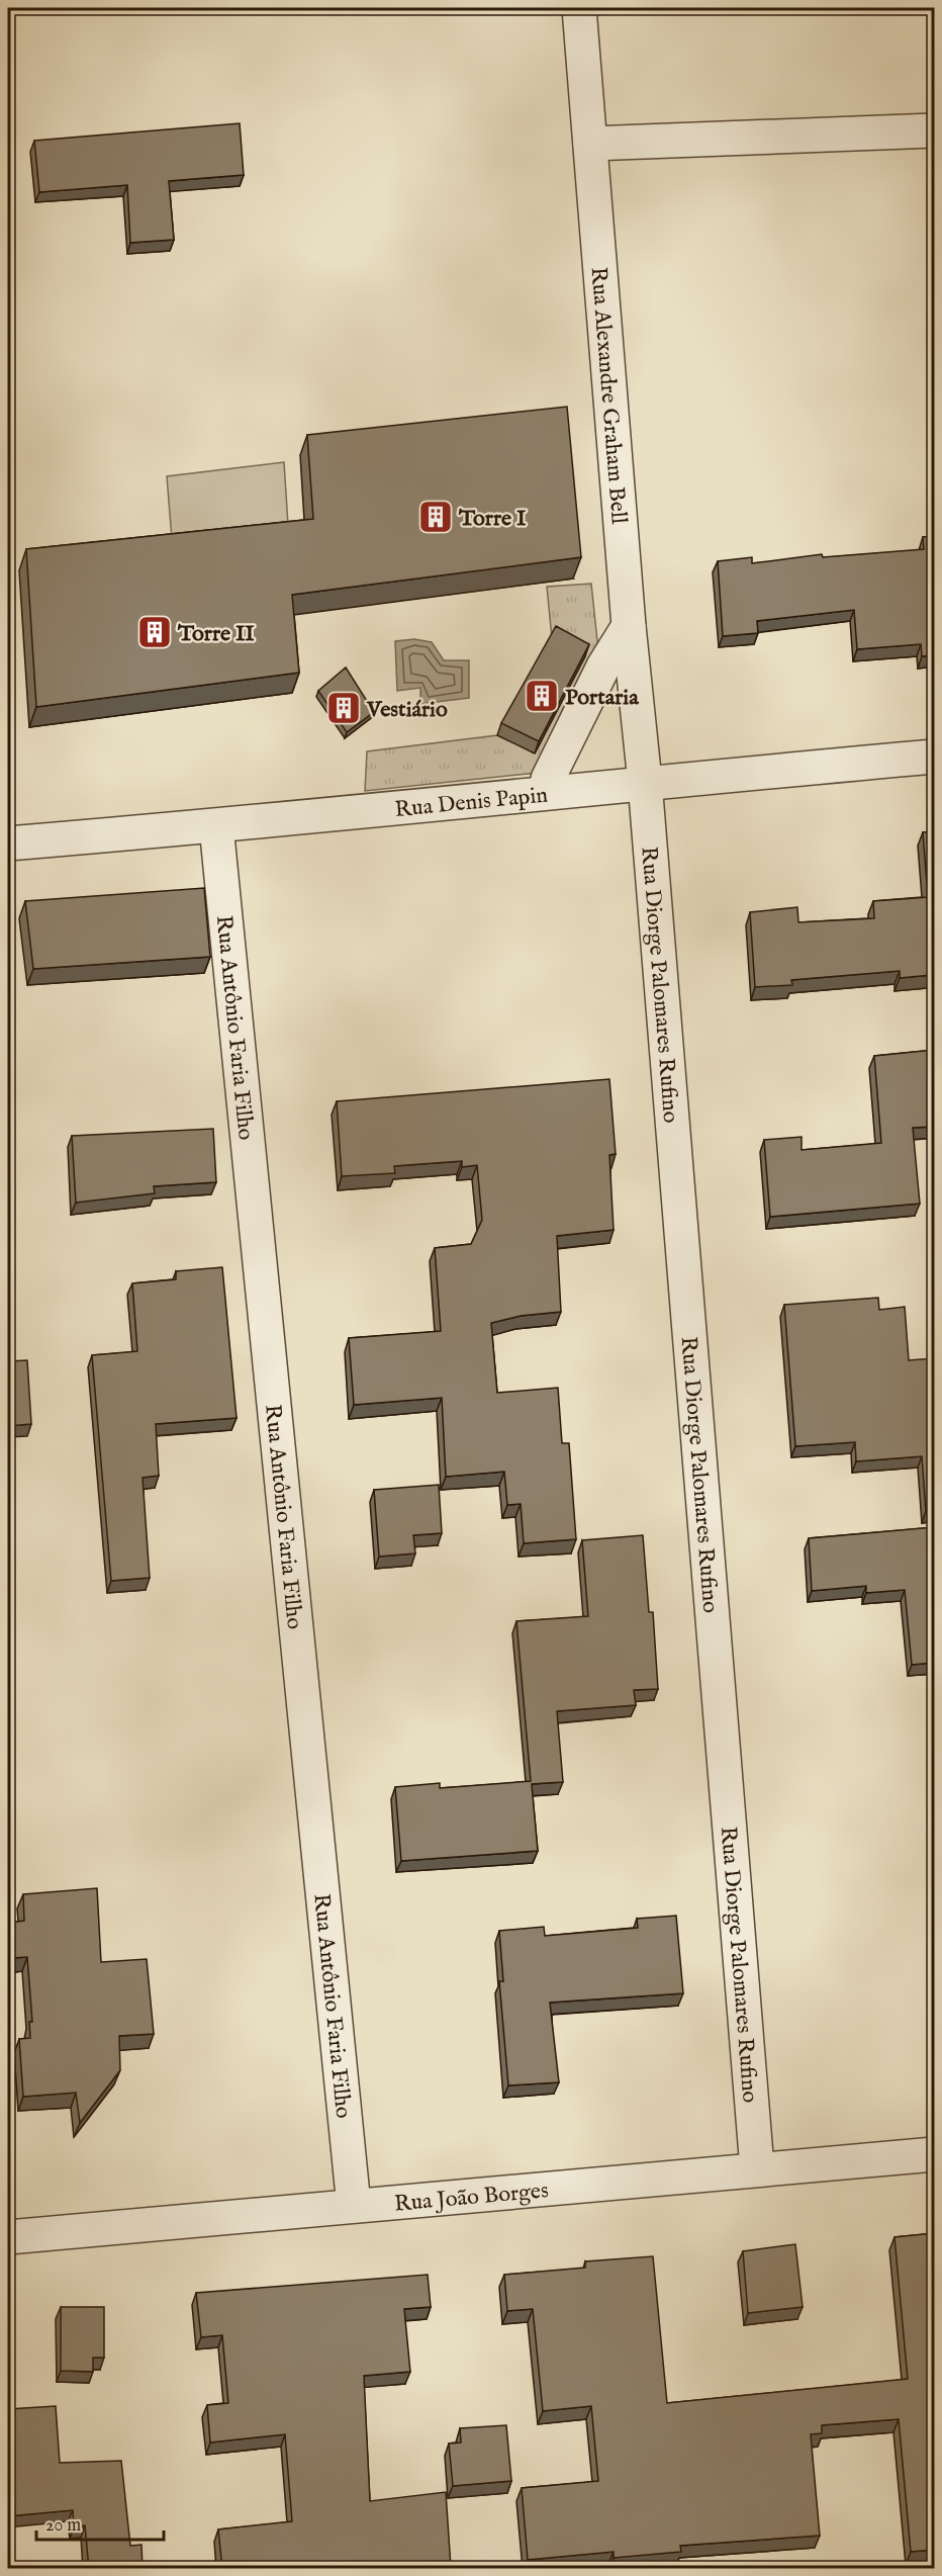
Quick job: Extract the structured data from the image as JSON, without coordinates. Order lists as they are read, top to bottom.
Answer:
{
  "streets": {
    "street": [
      "Rua Alexandre Graham Bell",
      "Rua Denis Papin",
      "Rua Diorge Palomares Rufino",
      "Rua Antônio Faria Filho",
      "Rua João Borges"
    ]
  },
  "crossings": [
    ["Rua Alexandre Graham Bell", "Rua Denis Papin"],
    ["Rua Alexandre Graham Bell", "Rua Diorge Palomares Rufino"],
    ["Rua Denis Papin", "Rua Diorge Palomares Rufino"],
    ["Rua Denis Papin", "Rua Antônio Faria Filho"],
    ["Rua Diorge Palomares Rufino", "Rua João Borges"],
    ["Rua Antônio Faria Filho", "Rua João Borges"]
  ],
  "places": {
    "building": [
      "Torre I",
      "Torre II",
      "Portaria",
      "Vestiário"
    ]
  },
  "scale_bar": "20 m"
}
